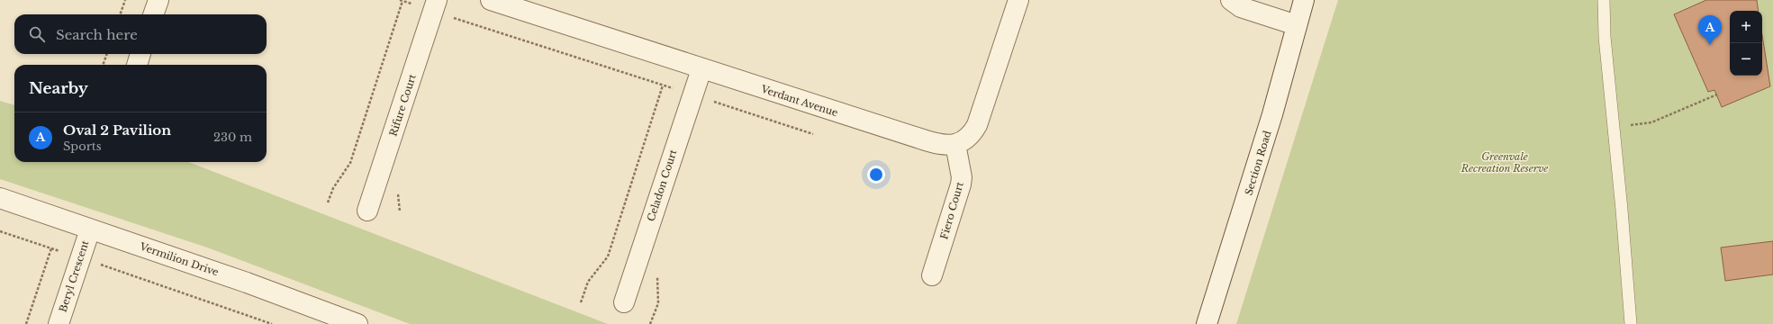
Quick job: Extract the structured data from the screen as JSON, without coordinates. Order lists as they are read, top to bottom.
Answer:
{
  "streets": {
    "street": [
      "Verdant Avenue",
      "Rifure Court",
      "Section Road",
      "Celadon Court",
      "Fiero Court",
      "Vermilion Drive",
      "Beryl Crescent"
    ]
  },
  "crossings": [
    ["Verdant Avenue", "Celadon Court"],
    ["Verdant Avenue", "Fiero Court"],
    ["Vermilion Drive", "Beryl Crescent"]
  ],
  "parks": ["Greenvale Recreation Reserve"],
  "page": {
    "map_buttons": ["+", "−"],
    "search": "Search here",
    "pins": "A",
    "heading": "Nearby",
    "list": [
      {
        "mark": "A",
        "name": "Oval 2 Pavilion",
        "note": "Sports",
        "value": "230 m"
      }
    ]
  }
}
